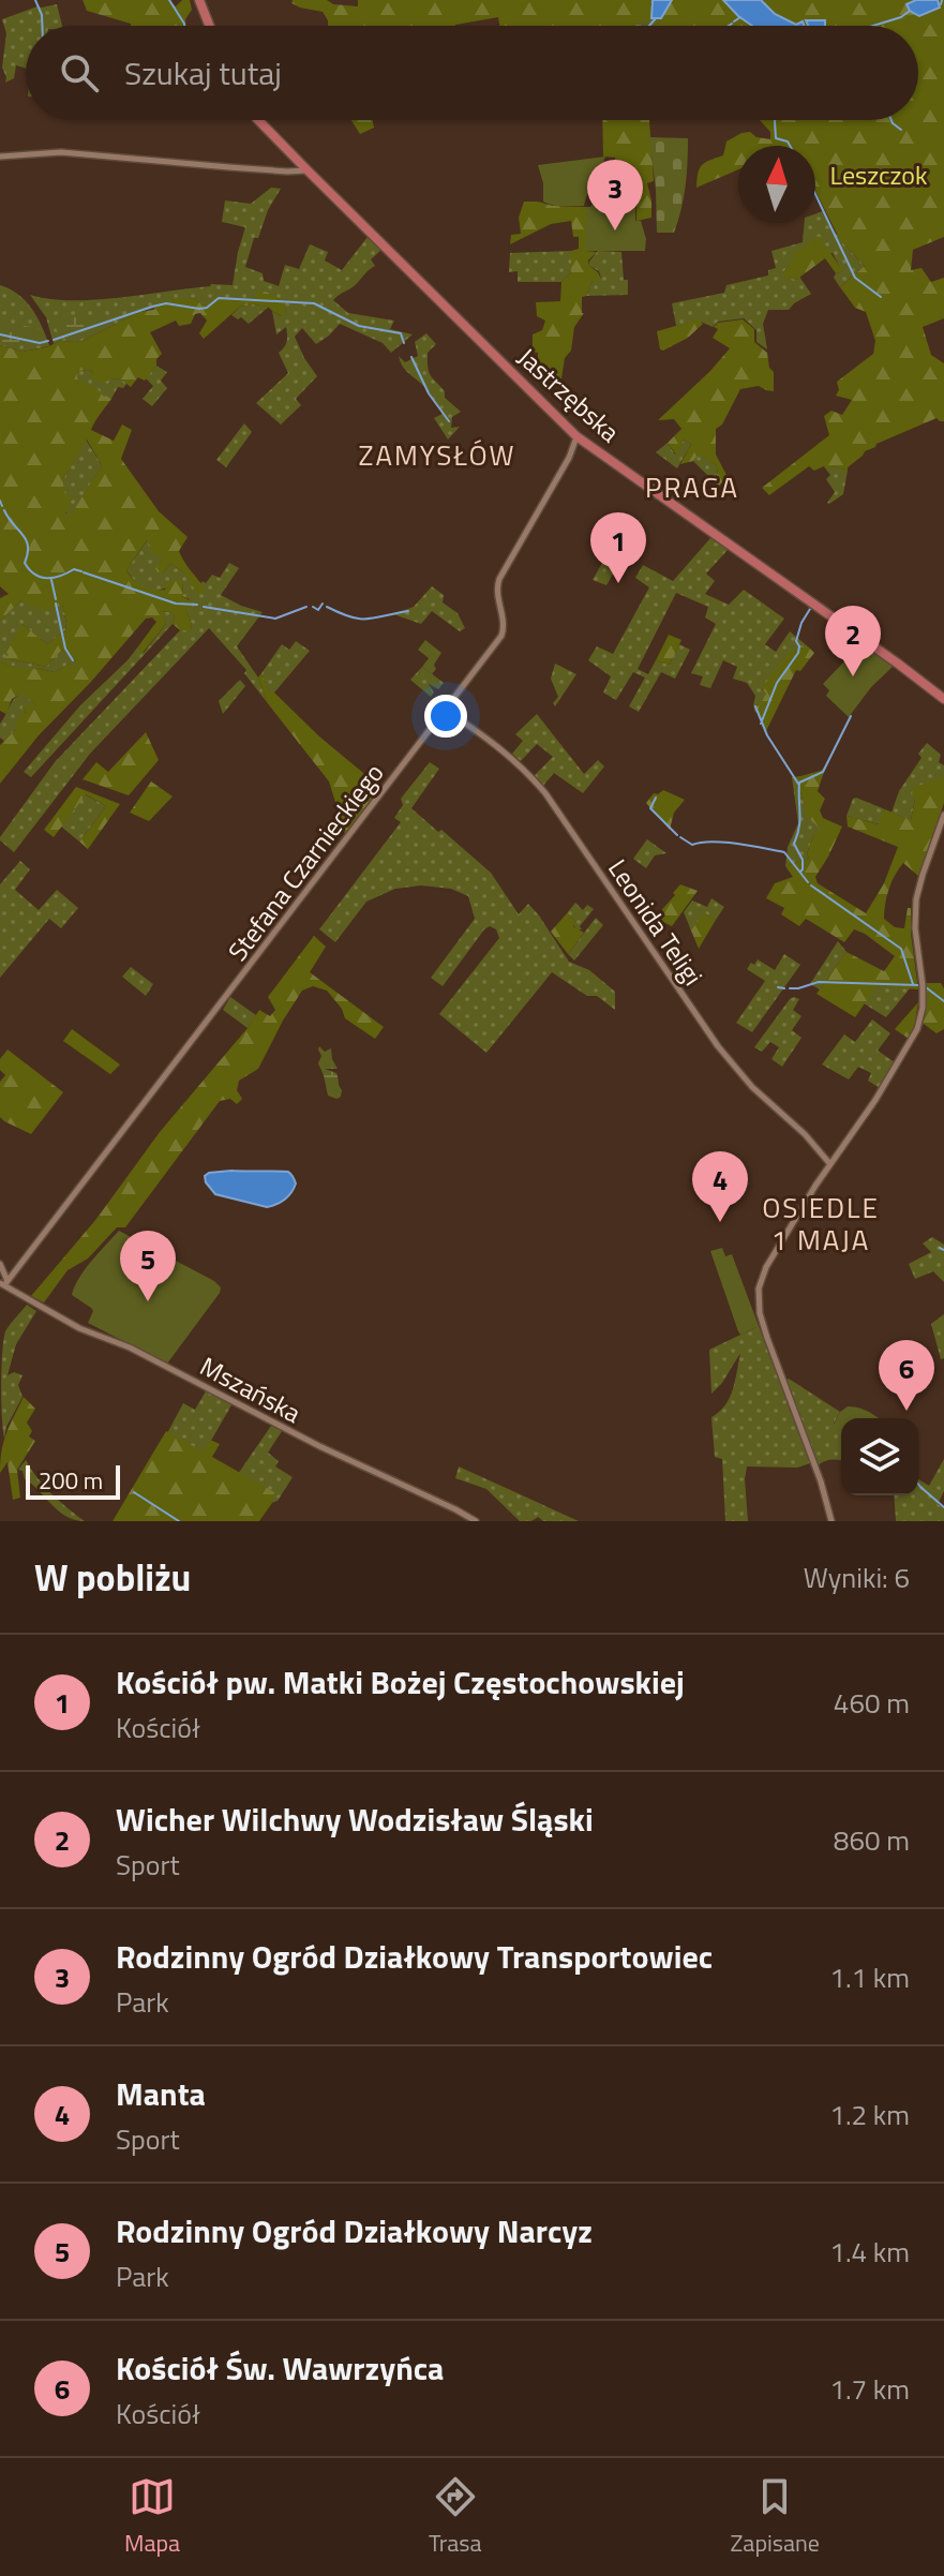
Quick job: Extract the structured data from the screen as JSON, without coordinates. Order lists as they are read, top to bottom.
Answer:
{
  "streets": {
    "main road": ["Jastrzębska"],
    "street": ["Stefana Czarnieckiego", "Leonida Teligi", "Mszańska"]
  },
  "crossings": [
    ["Jastrzębska", "Stefana Czarnieckiego"],
    ["Stefana Czarnieckiego", "Leonida Teligi"],
    ["Stefana Czarnieckiego", "Mszańska"]
  ],
  "districts": ["ZAMYSŁÓW", "PRAGA", "OSIEDLE 1 MAJA"],
  "parks": ["Leszczok"],
  "scale_bar": "200 m",
  "north": "top",
  "page": {
    "search": "Szukaj tutaj",
    "pins": [
      "3",
      "1",
      "2",
      "4",
      "5",
      "6"
    ],
    "scale": "200 m",
    "heading": ["W pobliżu", "Wyniki: 6"],
    "list": [
      {
        "mark": "1",
        "name": "Kościół pw. Matki Bożej Częstochowskiej",
        "note": "Kościół",
        "value": "460 m"
      },
      {
        "mark": "2",
        "name": "Wicher Wilchwy Wodzisław Śląski",
        "note": "Sport",
        "value": "860 m"
      },
      {
        "mark": "3",
        "name": "Rodzinny Ogród Działkowy Transportowiec",
        "note": "Park",
        "value": "1.1 km"
      },
      {
        "mark": "4",
        "name": "Manta",
        "note": "Sport",
        "value": "1.2 km"
      },
      {
        "mark": "5",
        "name": "Rodzinny Ogród Działkowy Narcyz",
        "note": "Park",
        "value": "1.4 km"
      },
      {
        "mark": "6",
        "name": "Kościół Św. Wawrzyńca",
        "note": "Kościół",
        "value": "1.7 km"
      }
    ],
    "nav": ["Mapa", "Trasa", "Zapisane"]
  }
}
